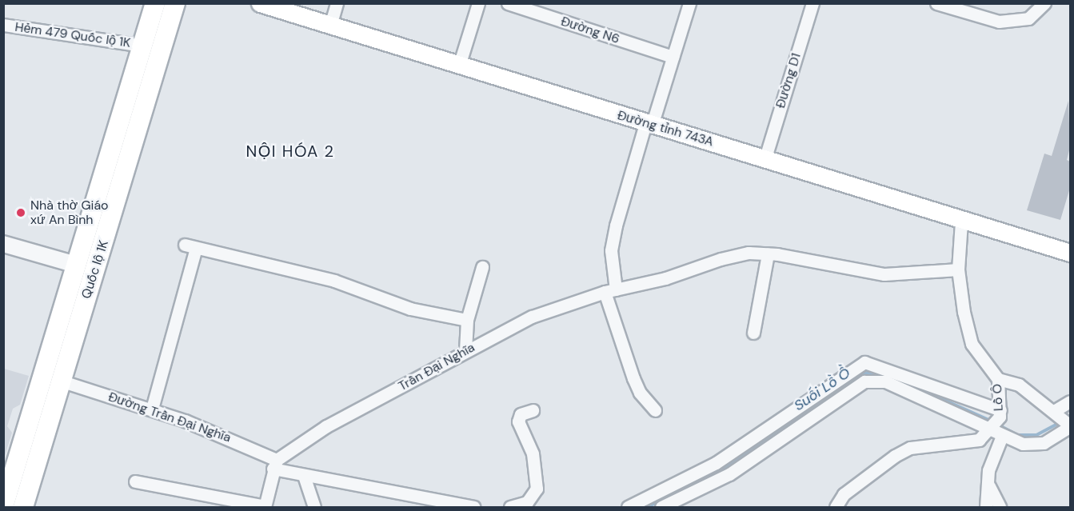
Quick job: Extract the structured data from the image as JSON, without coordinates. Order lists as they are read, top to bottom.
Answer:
{
  "streets": {
    "main road": ["Đường tỉnh 743A", "Quốc lộ 1K"],
    "street": [
      "Đường N6",
      "Hẻm 479 Quốc lộ 1K",
      "Đường D1",
      "Trần Đại Nghĩa",
      "Lồ Ô",
      "Đường Trần Đại Nghĩa"
    ]
  },
  "crossings": [
    ["Hẻm 479 Quốc lộ 1K", "Quốc lộ 1K"],
    ["Đường D1", "Đường tỉnh 743A"],
    ["Đường tỉnh 743A", "Lồ Ô"],
    ["Quốc lộ 1K", "Đường Trần Đại Nghĩa"],
    ["Trần Đại Nghĩa", "Lồ Ô"],
    ["Trần Đại Nghĩa", "Đường Trần Đại Nghĩa"]
  ],
  "districts": ["NỘI HÓA 2"],
  "water": ["Suối Lồ Ồ"],
  "places": ["Nhà thờ Giáo xứ An Bình"]
}
